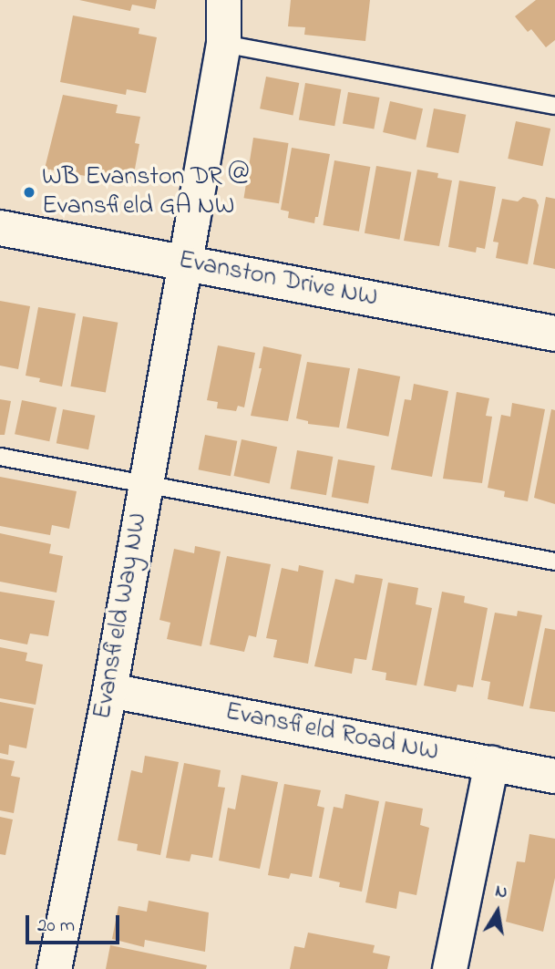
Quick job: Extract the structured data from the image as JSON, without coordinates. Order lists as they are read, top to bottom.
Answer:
{
  "streets": {
    "street": ["Evanston Drive NW", "Evansfield Way NW", "Evansfield Road NW"]
  },
  "crossings": [
    ["Evanston Drive NW", "Evansfield Way NW"],
    ["Evansfield Way NW", "Evansfield Road NW"]
  ],
  "places": ["WB Evanston DR @ Evansfield GA NW"],
  "scale_bar": "20 m",
  "north": "top"
}
